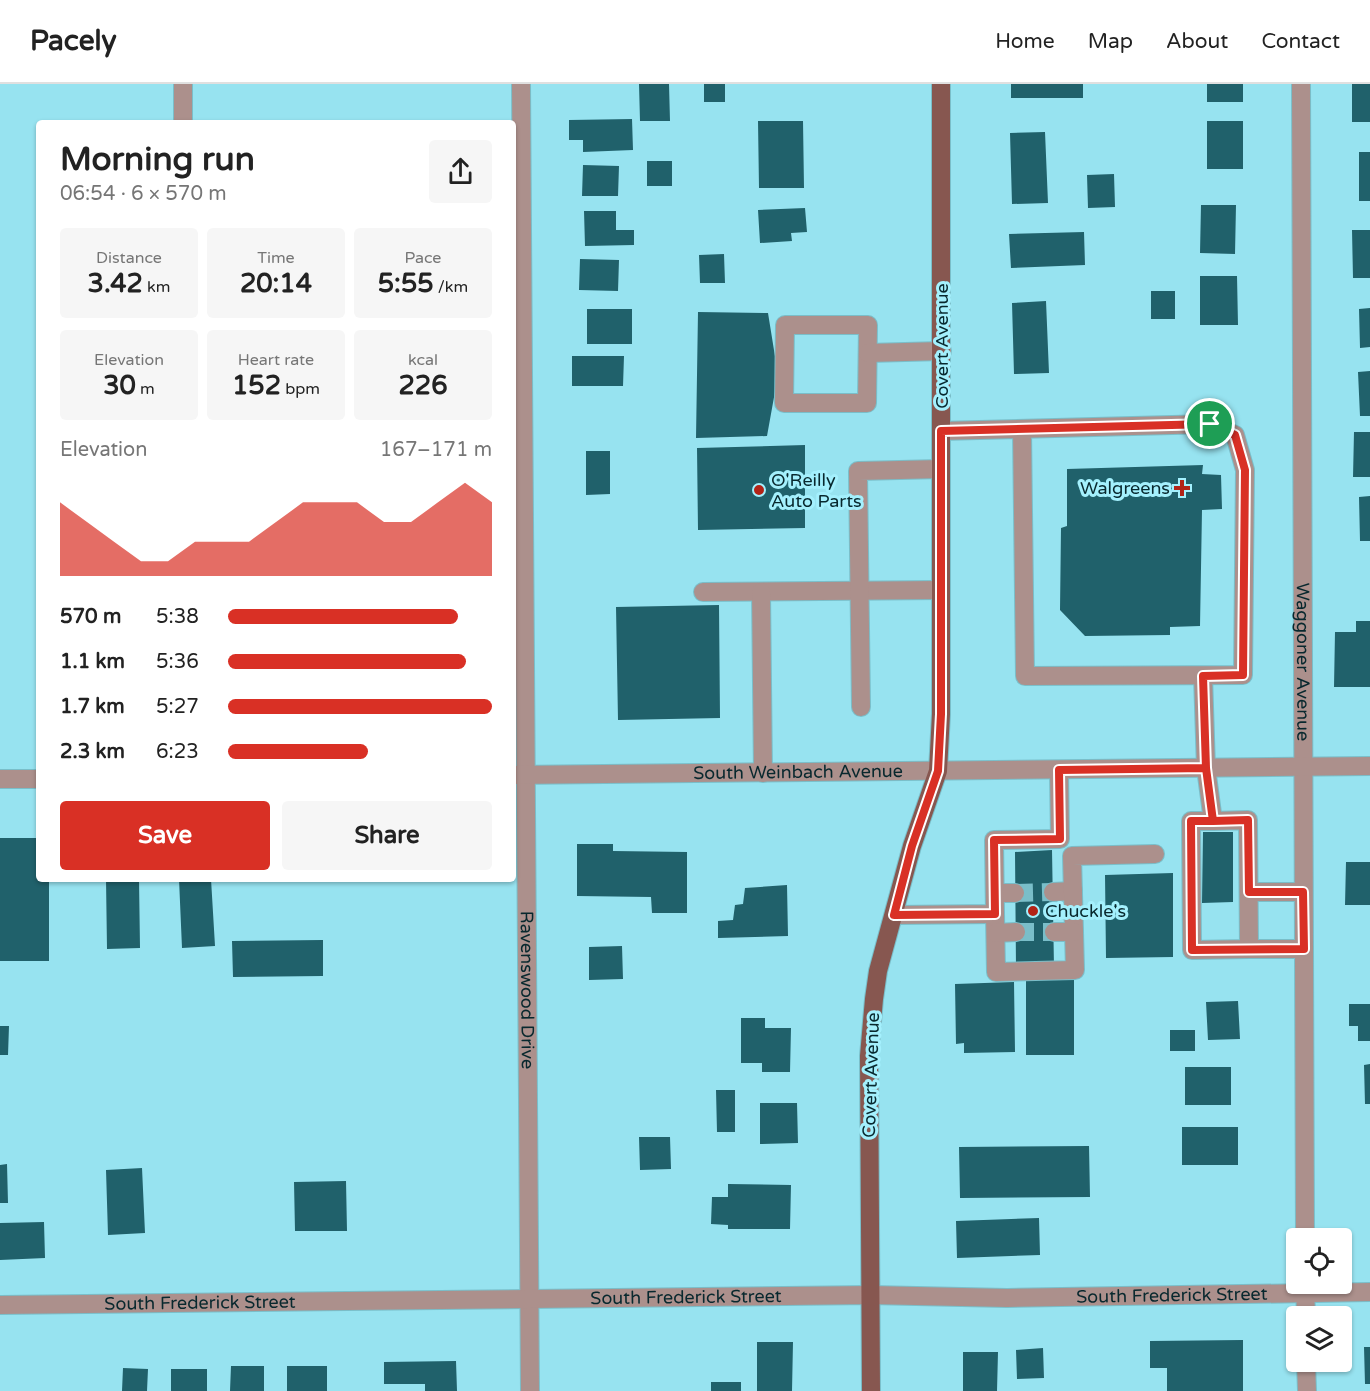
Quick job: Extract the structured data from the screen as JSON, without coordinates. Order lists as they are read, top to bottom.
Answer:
{
  "streets": {
    "main road": ["Covert Avenue"],
    "street": [
      "Waggoner Avenue",
      "South Weinbach Avenue",
      "Ravenswood Drive",
      "South Frederick Street"
    ]
  },
  "crossings": [
    ["Covert Avenue", "South Weinbach Avenue"],
    ["Covert Avenue", "South Frederick Street"],
    ["Waggoner Avenue", "South Weinbach Avenue"],
    ["South Weinbach Avenue", "Ravenswood Drive"],
    ["Ravenswood Drive", "South Frederick Street"]
  ],
  "places": {
    "health": ["Walgreens"],
    "other": ["O'Reilly Auto Parts", "Chuckle's"]
  },
  "page": {
    "header": "Pacely",
    "nav": [
      "Home",
      "Map",
      "About",
      "Contact"
    ],
    "heading": ["Morning run", "06:54 · 6 × 570 m"],
    "stats": [
      ["Distance", "3.42 km"],
      ["Time", "20:14"],
      ["Pace", "5:55 /km"],
      ["Elevation", "30 m"],
      ["Heart rate", "152 bpm"],
      ["kcal", "226"]
    ],
    "chart": ["Elevation", "167–171 m"],
    "list": [
      {
        "name": "570 m",
        "note": "5:38"
      },
      {
        "name": "1.1 km",
        "note": "5:36"
      },
      {
        "name": "1.7 km",
        "note": "5:27"
      },
      {
        "name": "2.3 km",
        "note": "6:23"
      }
    ],
    "buttons": ["Save", "Share"]
  }
}
